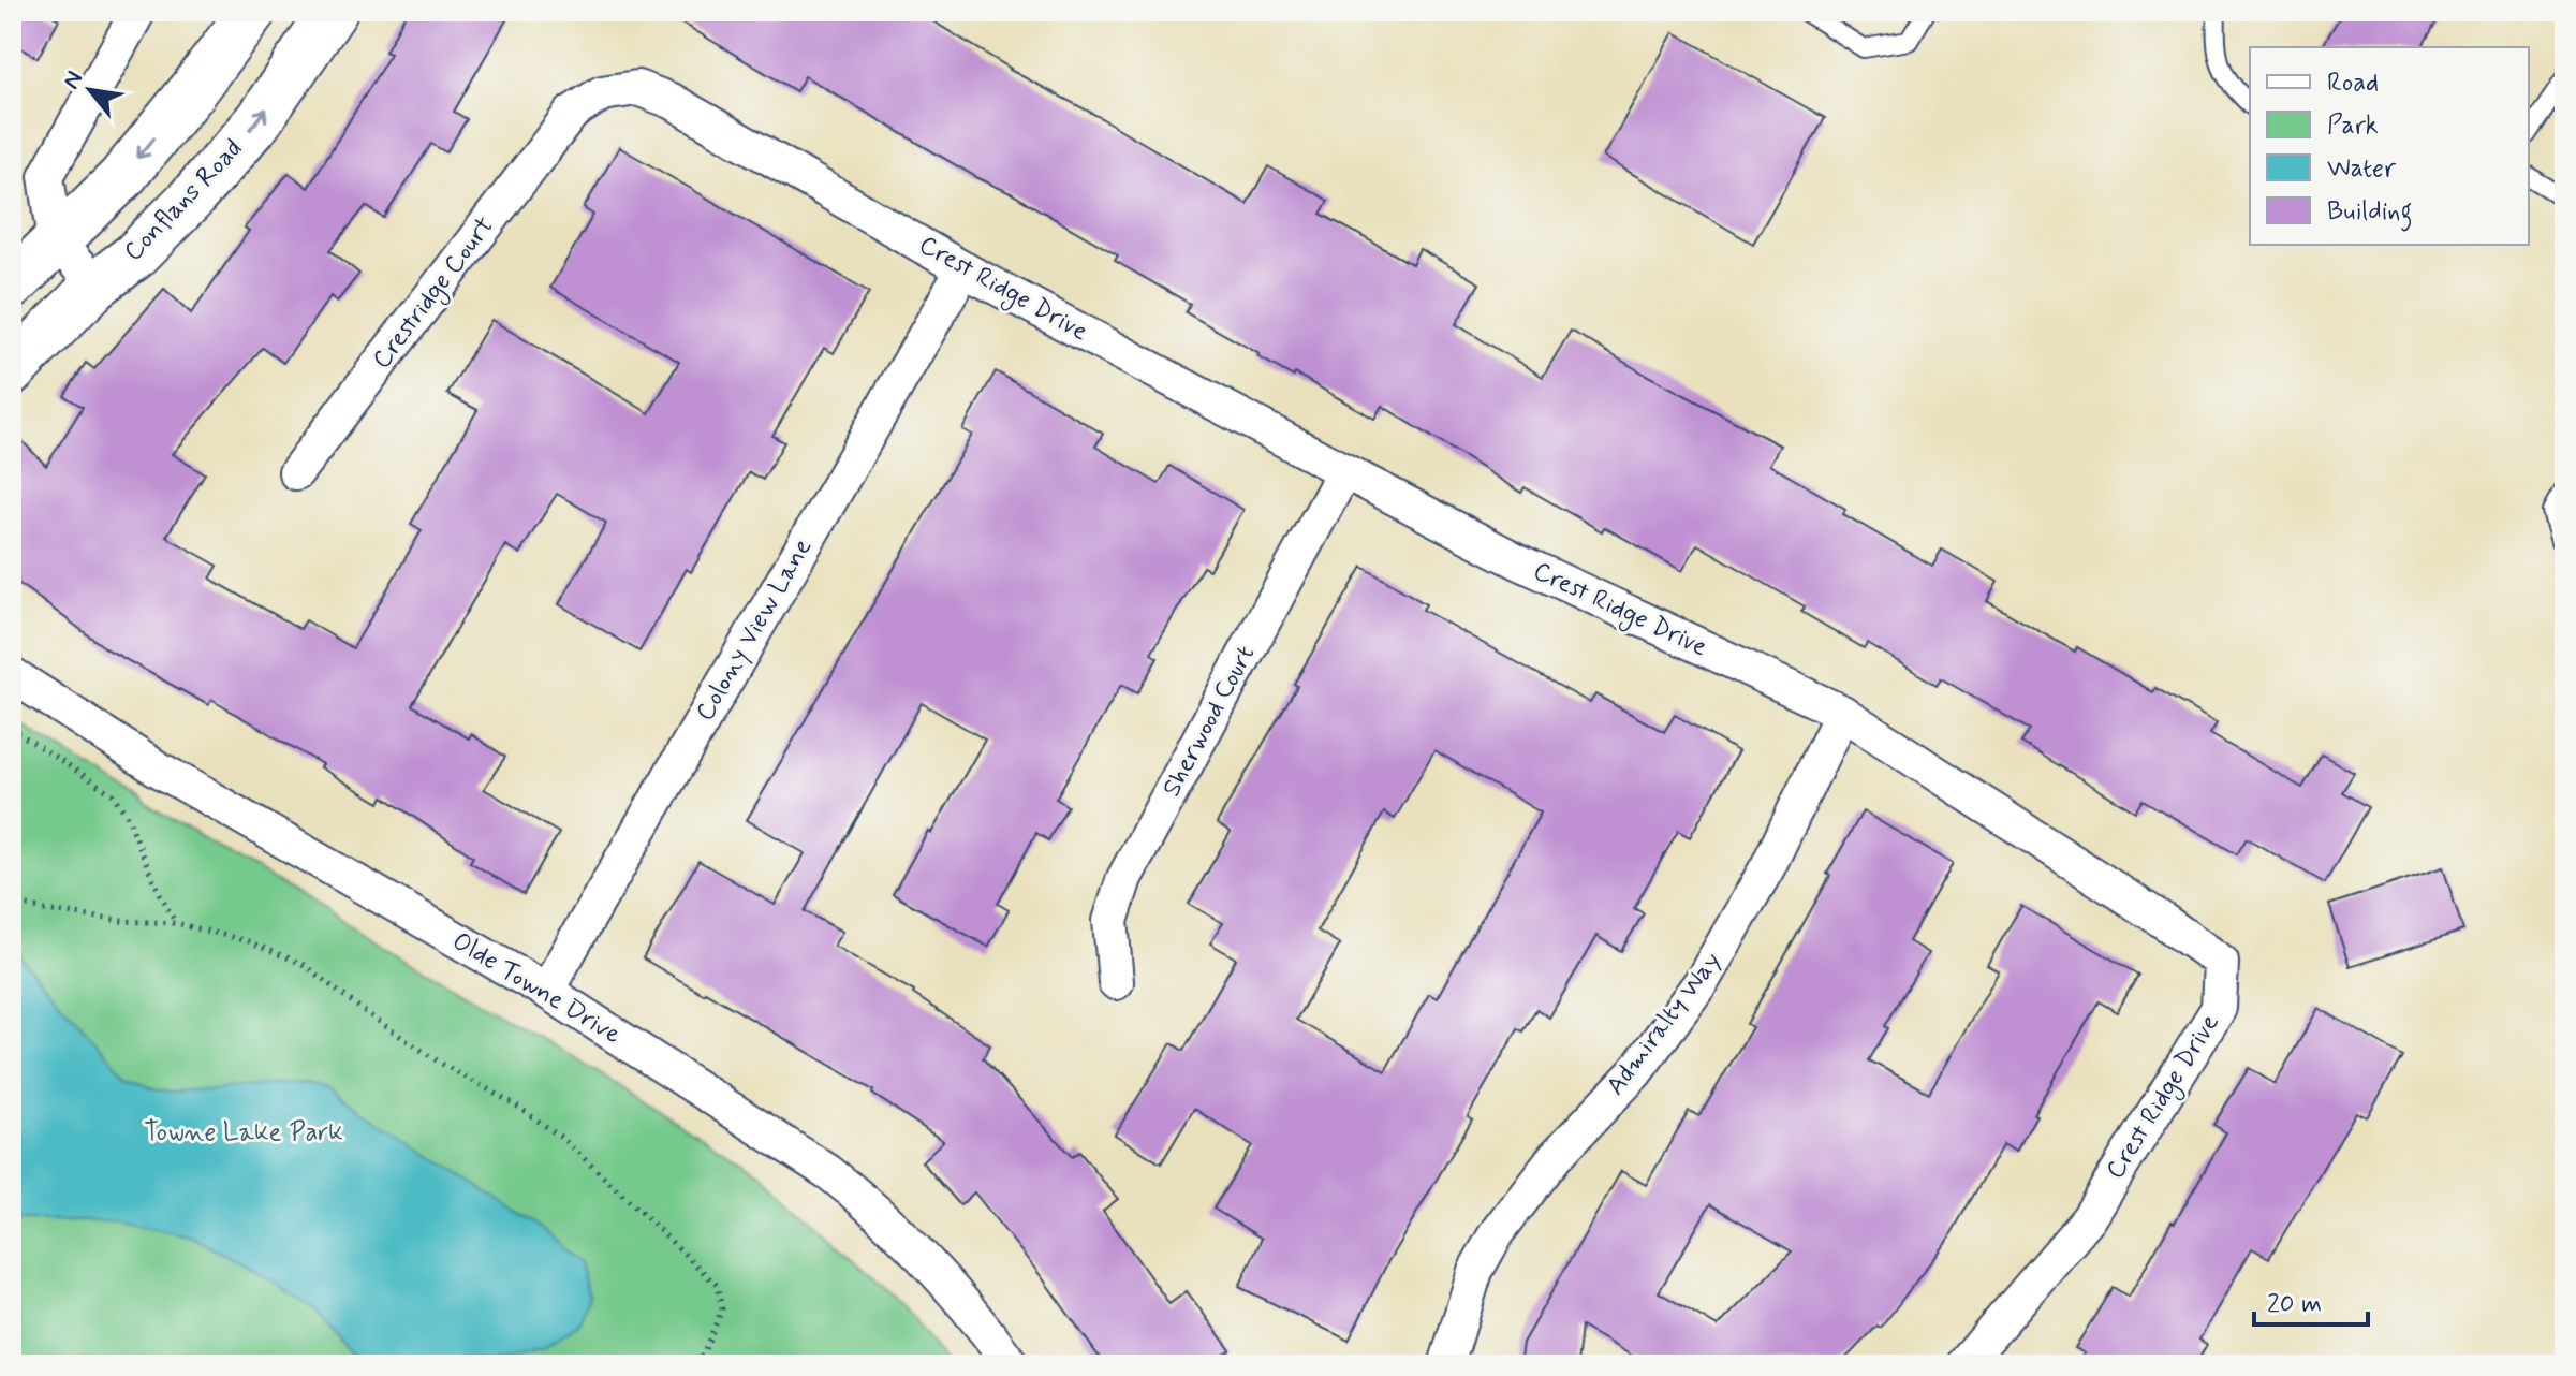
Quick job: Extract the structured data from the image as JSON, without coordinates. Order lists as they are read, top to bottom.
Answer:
{
  "streets": {
    "main road": ["Conflans Road"],
    "street": [
      "Crest Ridge Drive",
      "Crestridge Court",
      "Colony View Lane",
      "Sherwood Court",
      "Olde Towne Drive",
      "Admiralty Way"
    ]
  },
  "crossings": [
    ["Crest Ridge Drive", "Crestridge Court"],
    ["Crest Ridge Drive", "Colony View Lane"],
    ["Crest Ridge Drive", "Sherwood Court"],
    ["Crest Ridge Drive", "Admiralty Way"],
    ["Colony View Lane", "Olde Towne Drive"]
  ],
  "parks": ["Towne Lake Park"],
  "legend": [
    "Road",
    "Park",
    "Water",
    "Building"
  ],
  "scale_bar": "20 m",
  "north": "top left"
}
